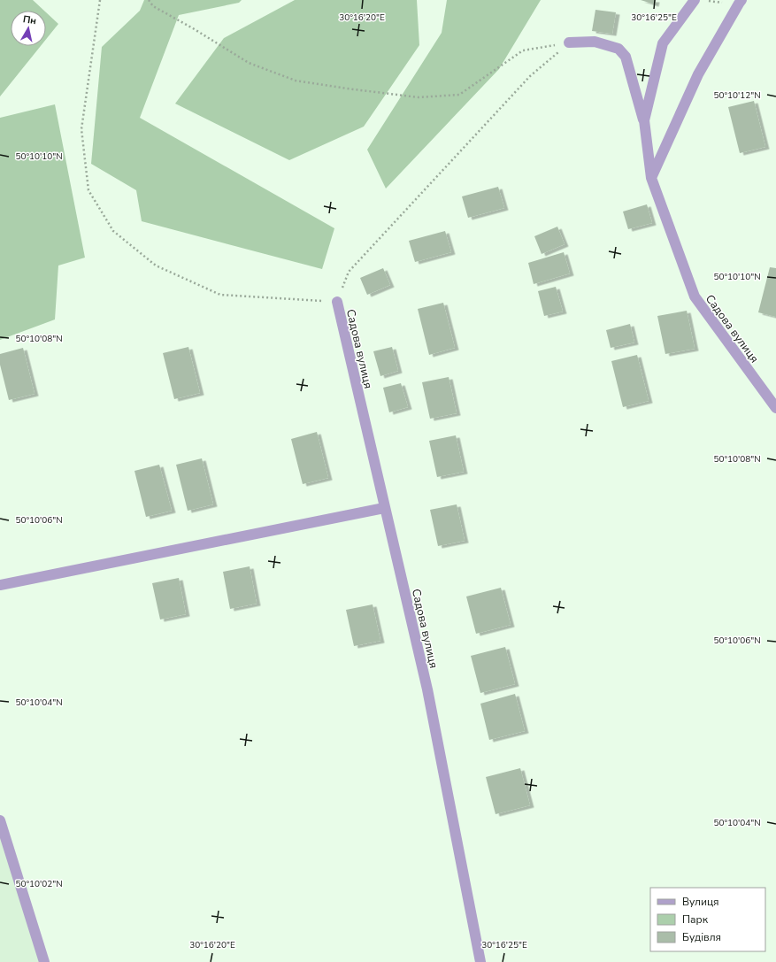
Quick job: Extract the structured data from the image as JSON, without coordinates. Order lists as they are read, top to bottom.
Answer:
{
  "streets": {
    "street": ["Садова вулиця"]
  },
  "legend": ["Вулиця", "Парк", "Будівля"],
  "north": "top",
  "coordinates": [
    "30°16'25\"E",
    "30°16'20\"E",
    "50°10'12\"N",
    "50°10'10\"N",
    "50°10'08\"N",
    "50°10'06\"N",
    "50°10'04\"N",
    "50°10'02\"N"
  ]
}
